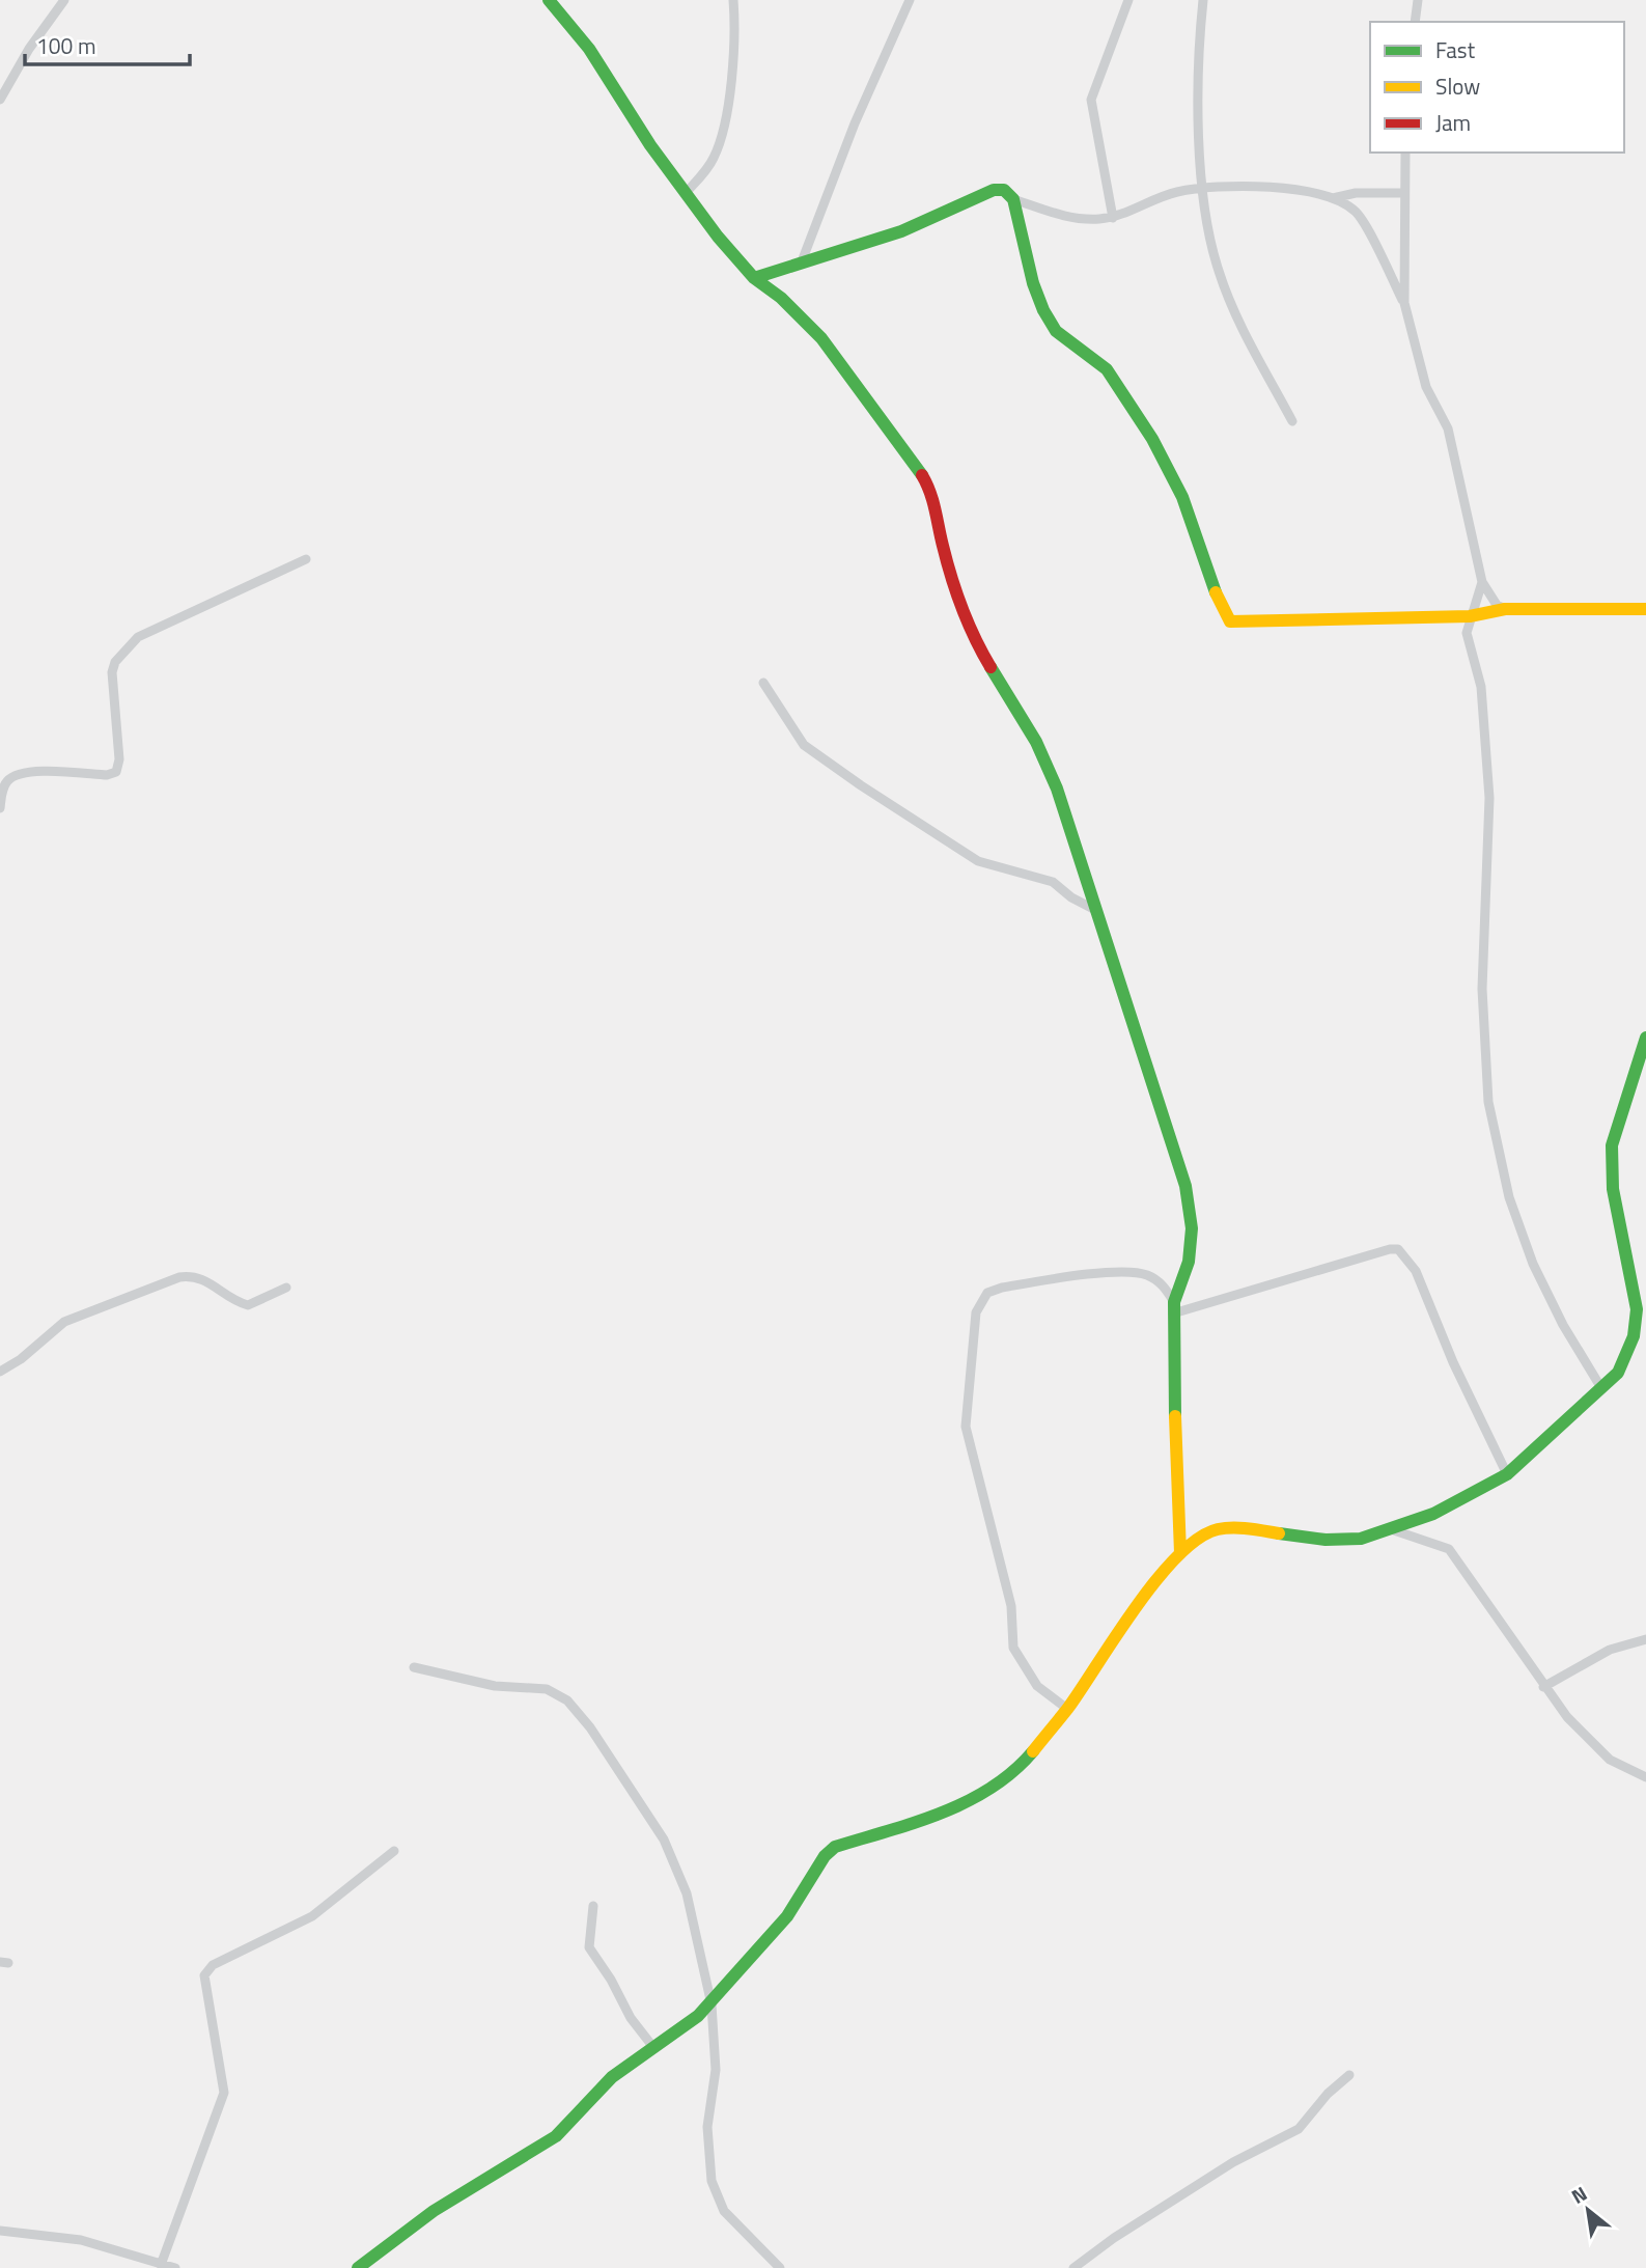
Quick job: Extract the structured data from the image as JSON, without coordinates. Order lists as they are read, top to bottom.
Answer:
{
  "legend": ["Fast", "Slow", "Jam"],
  "scale_bar": "100 m",
  "north": "top left"
}
